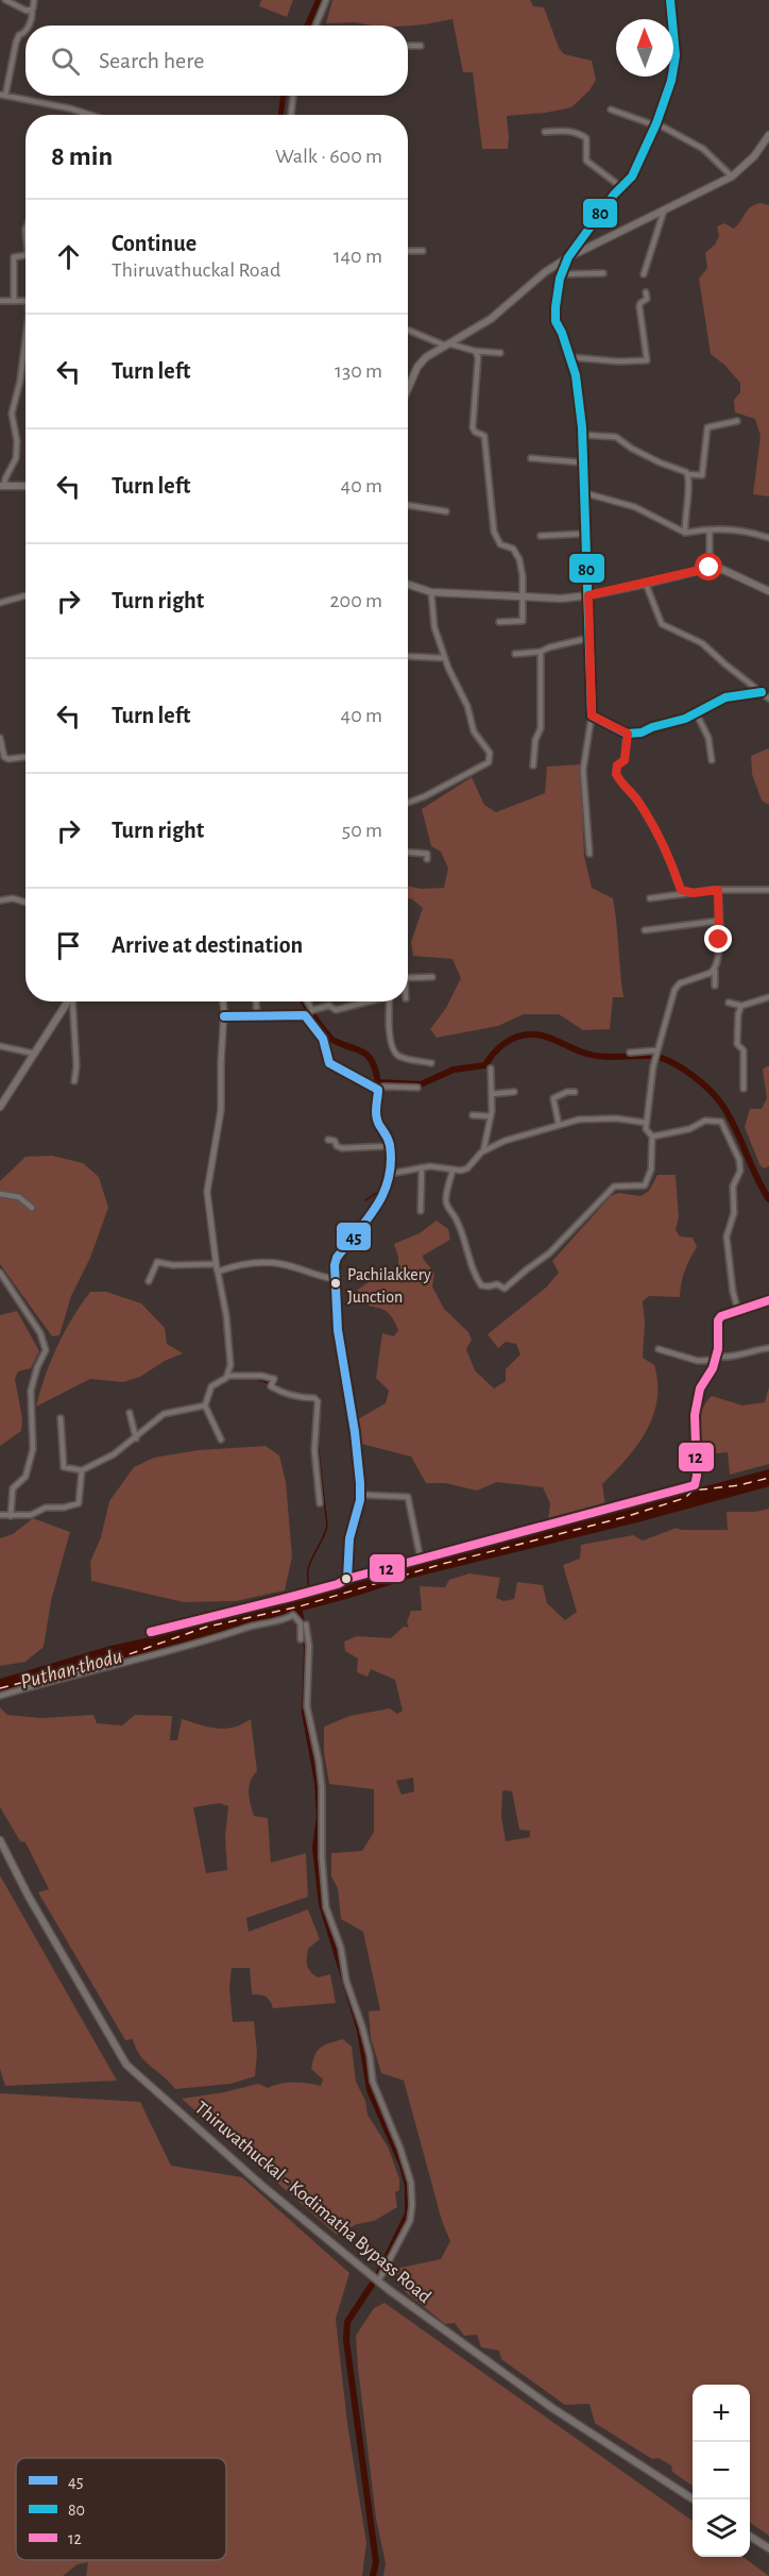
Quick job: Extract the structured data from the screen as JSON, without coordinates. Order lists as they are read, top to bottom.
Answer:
{
  "streets": {
    "main road": ["Thiruvathuckal - Kodimatha Bypass Road"]
  },
  "water": ["Puthan thodu"],
  "places": ["Pachilakkery Junction"],
  "lines": ["transit line 80", "transit line 45", "transit line 12"],
  "legend": ["45", "80", "12"],
  "north": "top",
  "page": {
    "search": "Search here",
    "heading": ["8 min", "Walk · 600 m"],
    "list": [
      ["Continue", "Thiruvathuckal Road", "140 m"],
      ["Turn left", "130 m"],
      ["Turn left", "40 m"],
      ["Turn right", "200 m"],
      ["Turn left", "40 m"],
      ["Turn right", "50 m"],
      "Arrive at destination"
    ],
    "map_buttons": ["+", "−"]
  }
}
